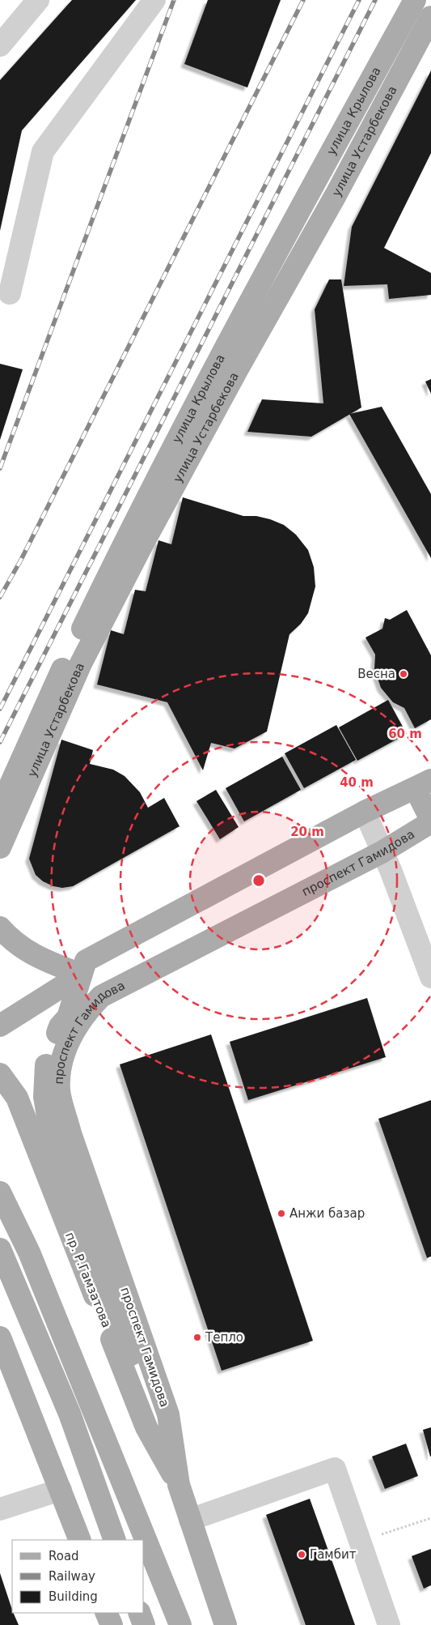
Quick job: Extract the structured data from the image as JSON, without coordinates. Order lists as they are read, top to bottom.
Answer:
{
  "streets": {
    "main road": [
      "улица Крылова",
      "улица Устарбекова",
      "проспект Гамидова",
      "пр. Р.Гамзатова"
    ]
  },
  "crossings": [
    ["проспект Гамидова", "пр. Р.Гамзатова"]
  ],
  "places": [
    "Весна",
    "Анжи базар",
    "Тепло",
    "Гамбит"
  ],
  "legend": ["Road", "Railway", "Building"],
  "rings": ["60 m", "40 m", "20 m"]
}
